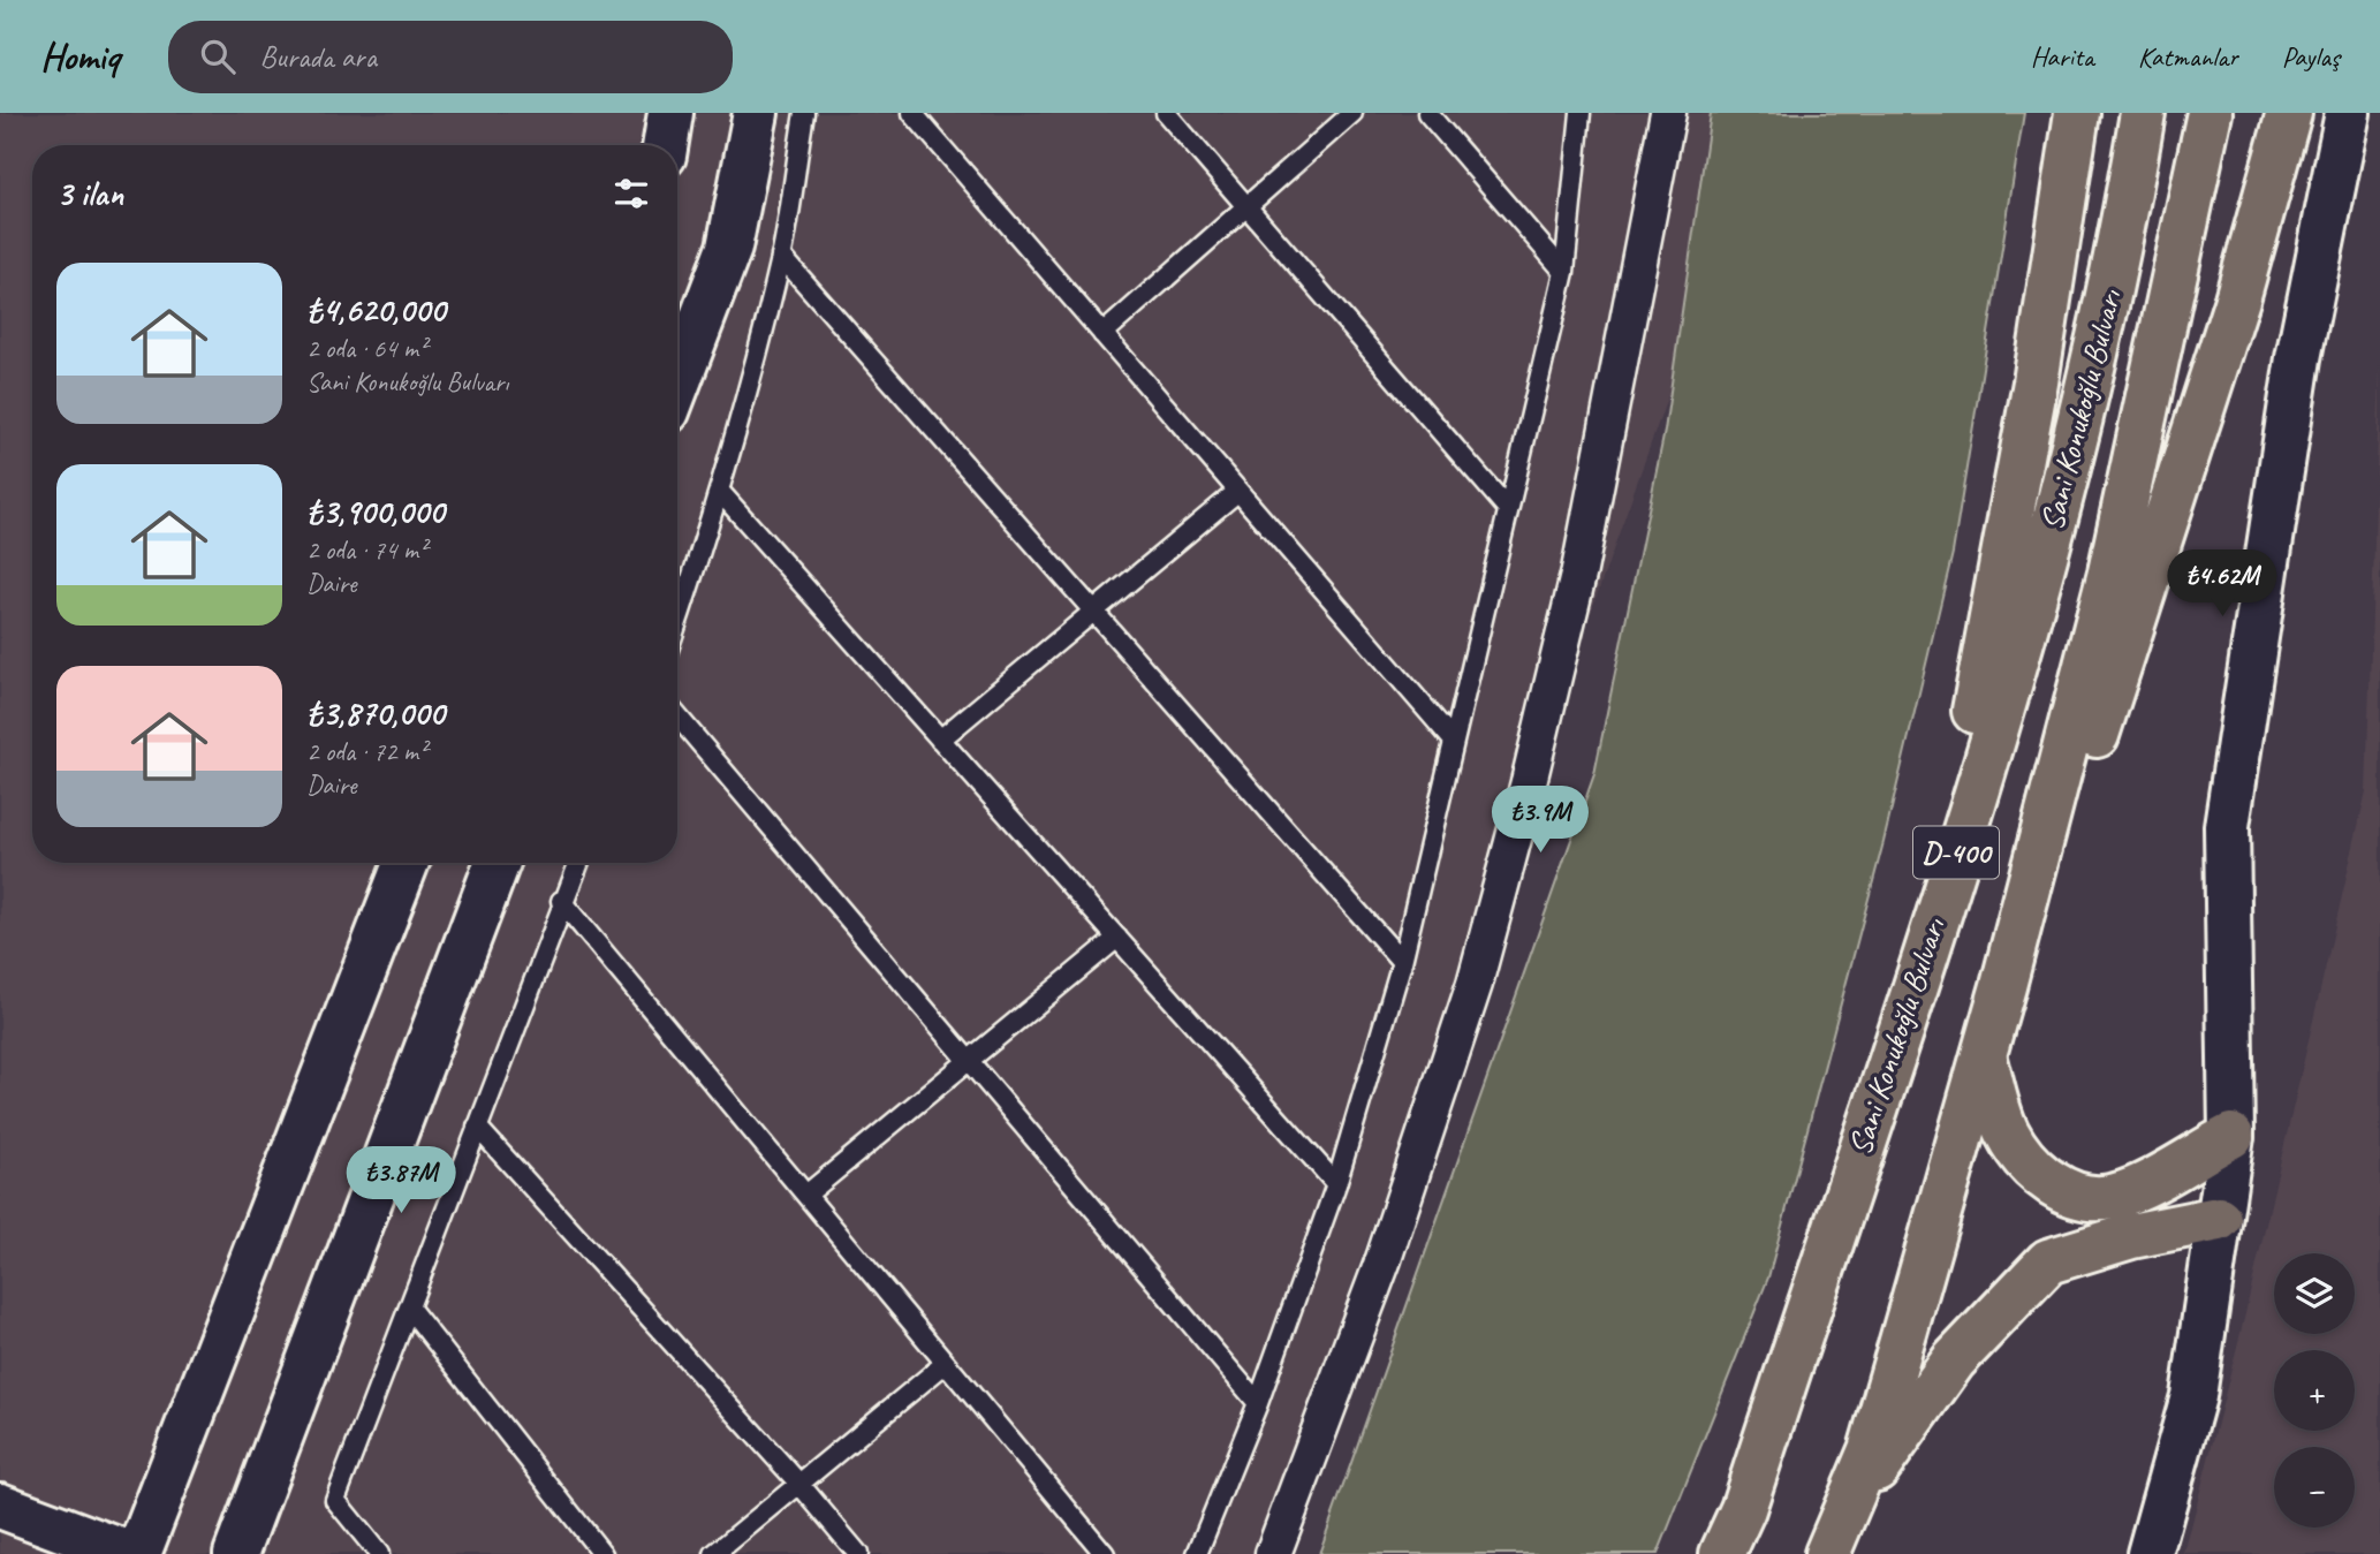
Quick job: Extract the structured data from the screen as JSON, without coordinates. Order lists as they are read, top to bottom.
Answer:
{
  "streets": {
    "highway": ["Sani Konukoğlu Bulvarı", "D-400"]
  },
  "page": {
    "header": "Homiq",
    "search": "Burada ara",
    "nav": ["Harita", "Katmanlar", "Paylaş"],
    "heading": "3 ilan",
    "list": [
      {
        "name": "₺4,620,000",
        "note": "2 oda · 64 m² · Sani Konukoğlu Bulvarı"
      },
      {
        "name": "₺3,900,000",
        "note": "2 oda · 74 m² · Daire"
      },
      {
        "name": "₺3,870,000",
        "note": "2 oda · 72 m² · Daire"
      }
    ],
    "price": ["₺4.62M", "₺3.9M", "₺3.87M"],
    "map_buttons": ["+", "−"]
  }
}
